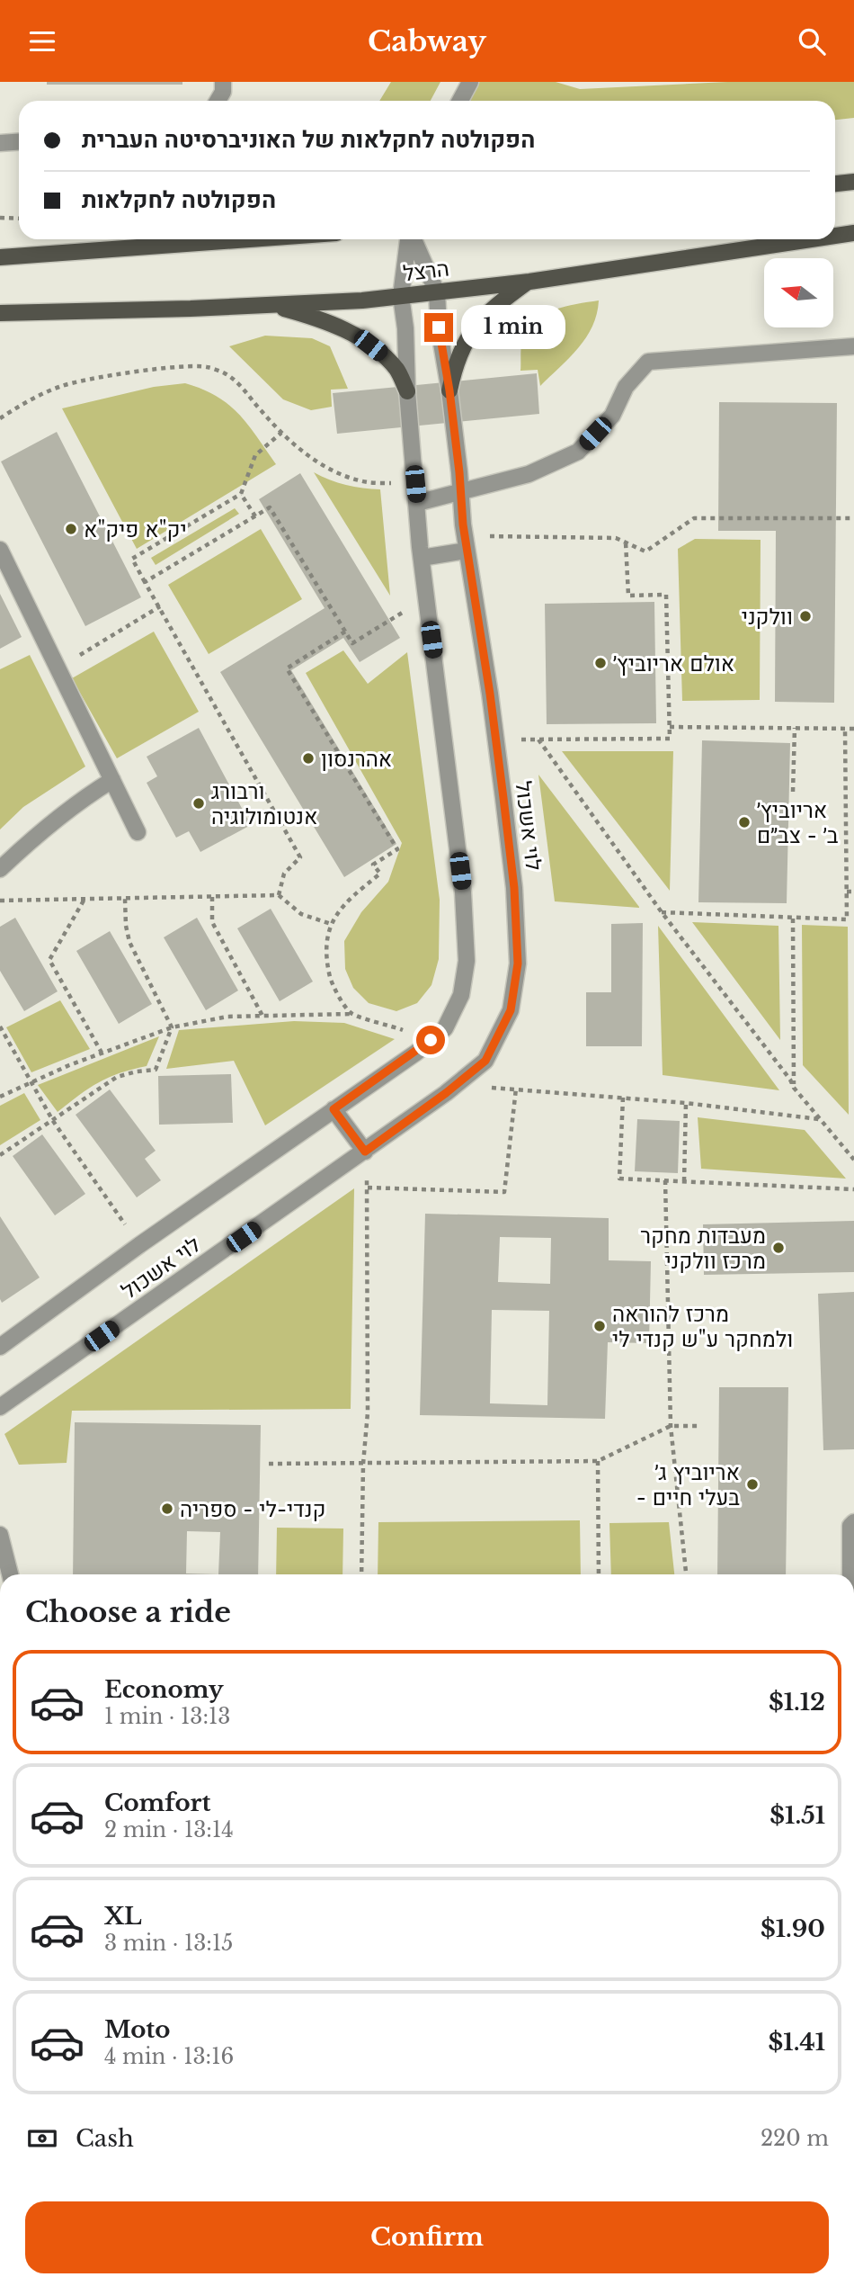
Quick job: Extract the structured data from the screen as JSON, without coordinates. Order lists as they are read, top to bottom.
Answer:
{
  "streets": {
    "main road": ["הרצל"],
    "street": ["לוי אשכול"]
  },
  "crossings": [
    ["הרצל", "לוי אשכול"]
  ],
  "places": [
    "יק\"א פיק\"א",
    "וולקני",
    "אולם אריוביץ׳",
    "אהרנסון",
    "ורבורג אנטומולוגיה",
    "אריוביץ׳ ב׳ - צב״ם",
    "מעבדות מחקר מרכז וולקני",
    "מרכז להוראה ולמחקר ע\"ש קנדי לי",
    "אריוביץ ג׳ - בעלי חיים",
    "קנדי-לי - ספריה"
  ],
  "north": "left",
  "page": {
    "header": "Cabway",
    "banner": ["הפקולטה לחקלאות של האוניברסיטה העברית", "הפקולטה לחקלאות"],
    "bubble": "1 min",
    "heading": "Choose a ride",
    "list": [
      {
        "name": "Economy",
        "note": "1 min · 13:13",
        "value": "$1.12"
      },
      {
        "name": "Comfort",
        "note": "2 min · 13:14",
        "value": "$1.51"
      },
      {
        "name": "XL",
        "note": "3 min · 13:15",
        "value": "$1.90"
      },
      {
        "name": "Moto",
        "note": "4 min · 13:16",
        "value": "$1.41"
      }
    ],
    "pay": ["Cash", "220 m"],
    "buttons": "Confirm"
  }
}
